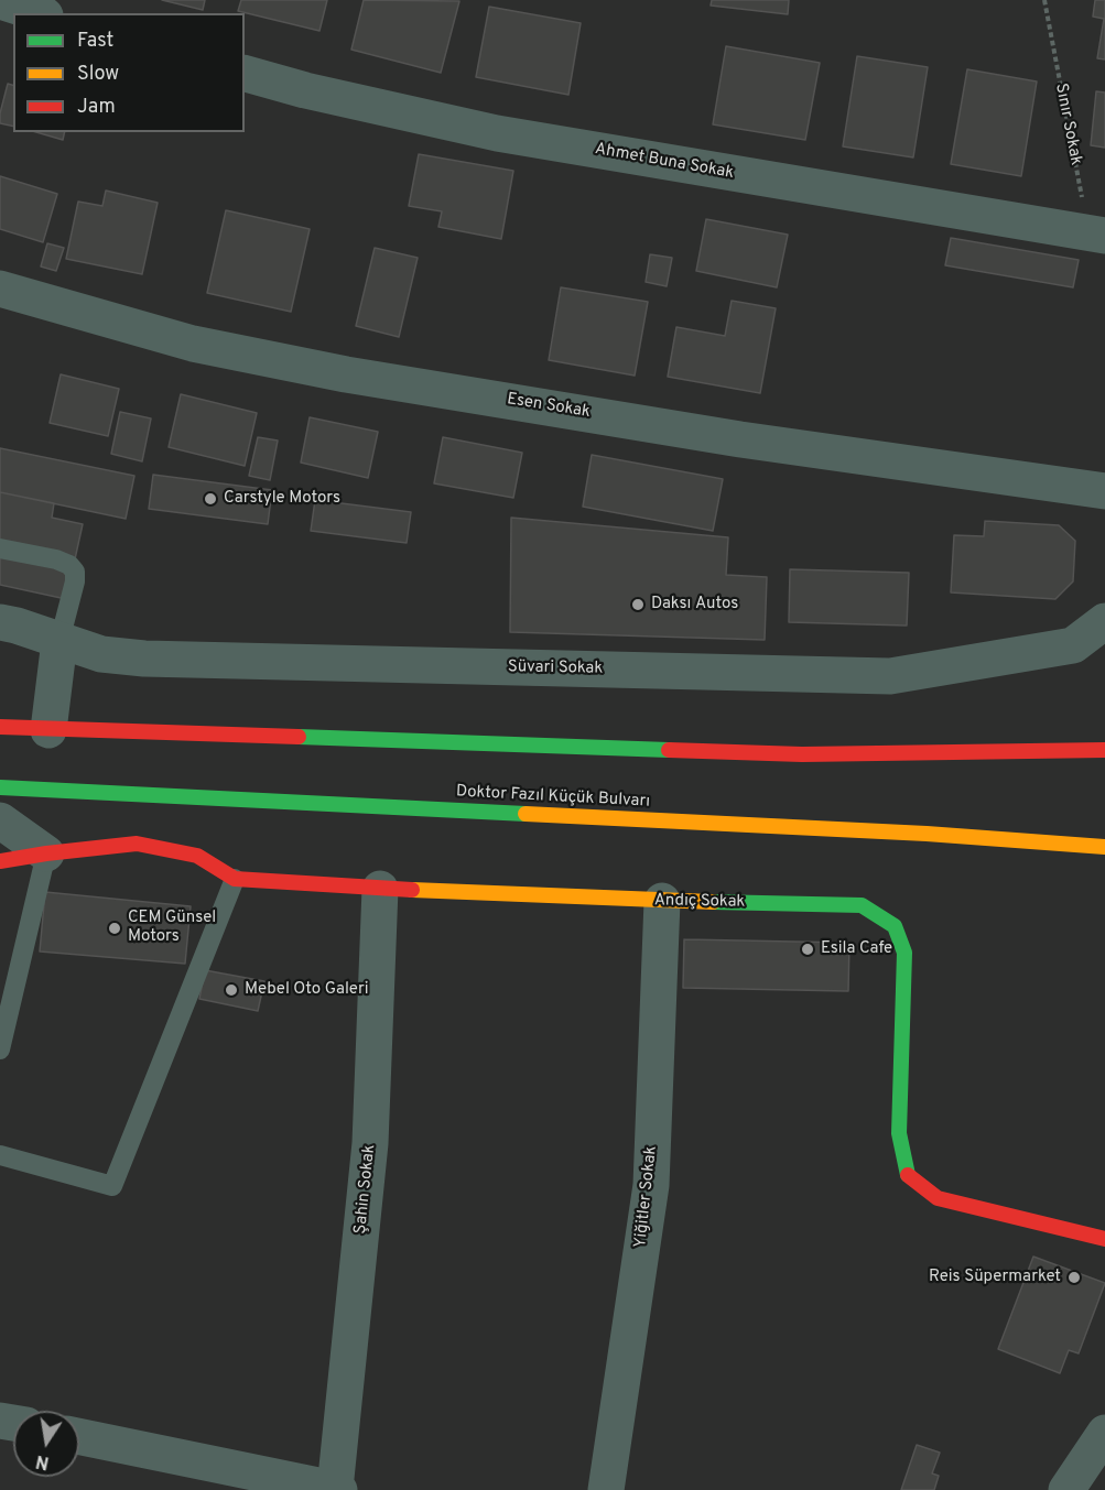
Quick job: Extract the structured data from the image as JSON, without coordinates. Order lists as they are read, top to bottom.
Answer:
{
  "streets": {
    "main road": ["Doktor Fazıl Küçük Bulvarı", "Andıç Sokak"],
    "street": [
      "Ahmet Buna Sokak",
      "Esen Sokak",
      "Süvari Sokak",
      "Şahin Sokak",
      "Yiğitler Sokak"
    ],
    "path": ["Sınır Sokak"]
  },
  "crossings": [
    ["Sınır Sokak", "Ahmet Buna Sokak"],
    ["Andıç Sokak", "Şahin Sokak"],
    ["Andıç Sokak", "Yiğitler Sokak"]
  ],
  "places": [
    "Carstyle Motors",
    "Daksı Autos",
    "CEM Günsel Motors",
    "Esila Cafe",
    "Mebel Oto Galeri",
    "Reis Süpermarket"
  ],
  "legend": ["Fast", "Slow", "Jam"],
  "north": "bottom"
}
